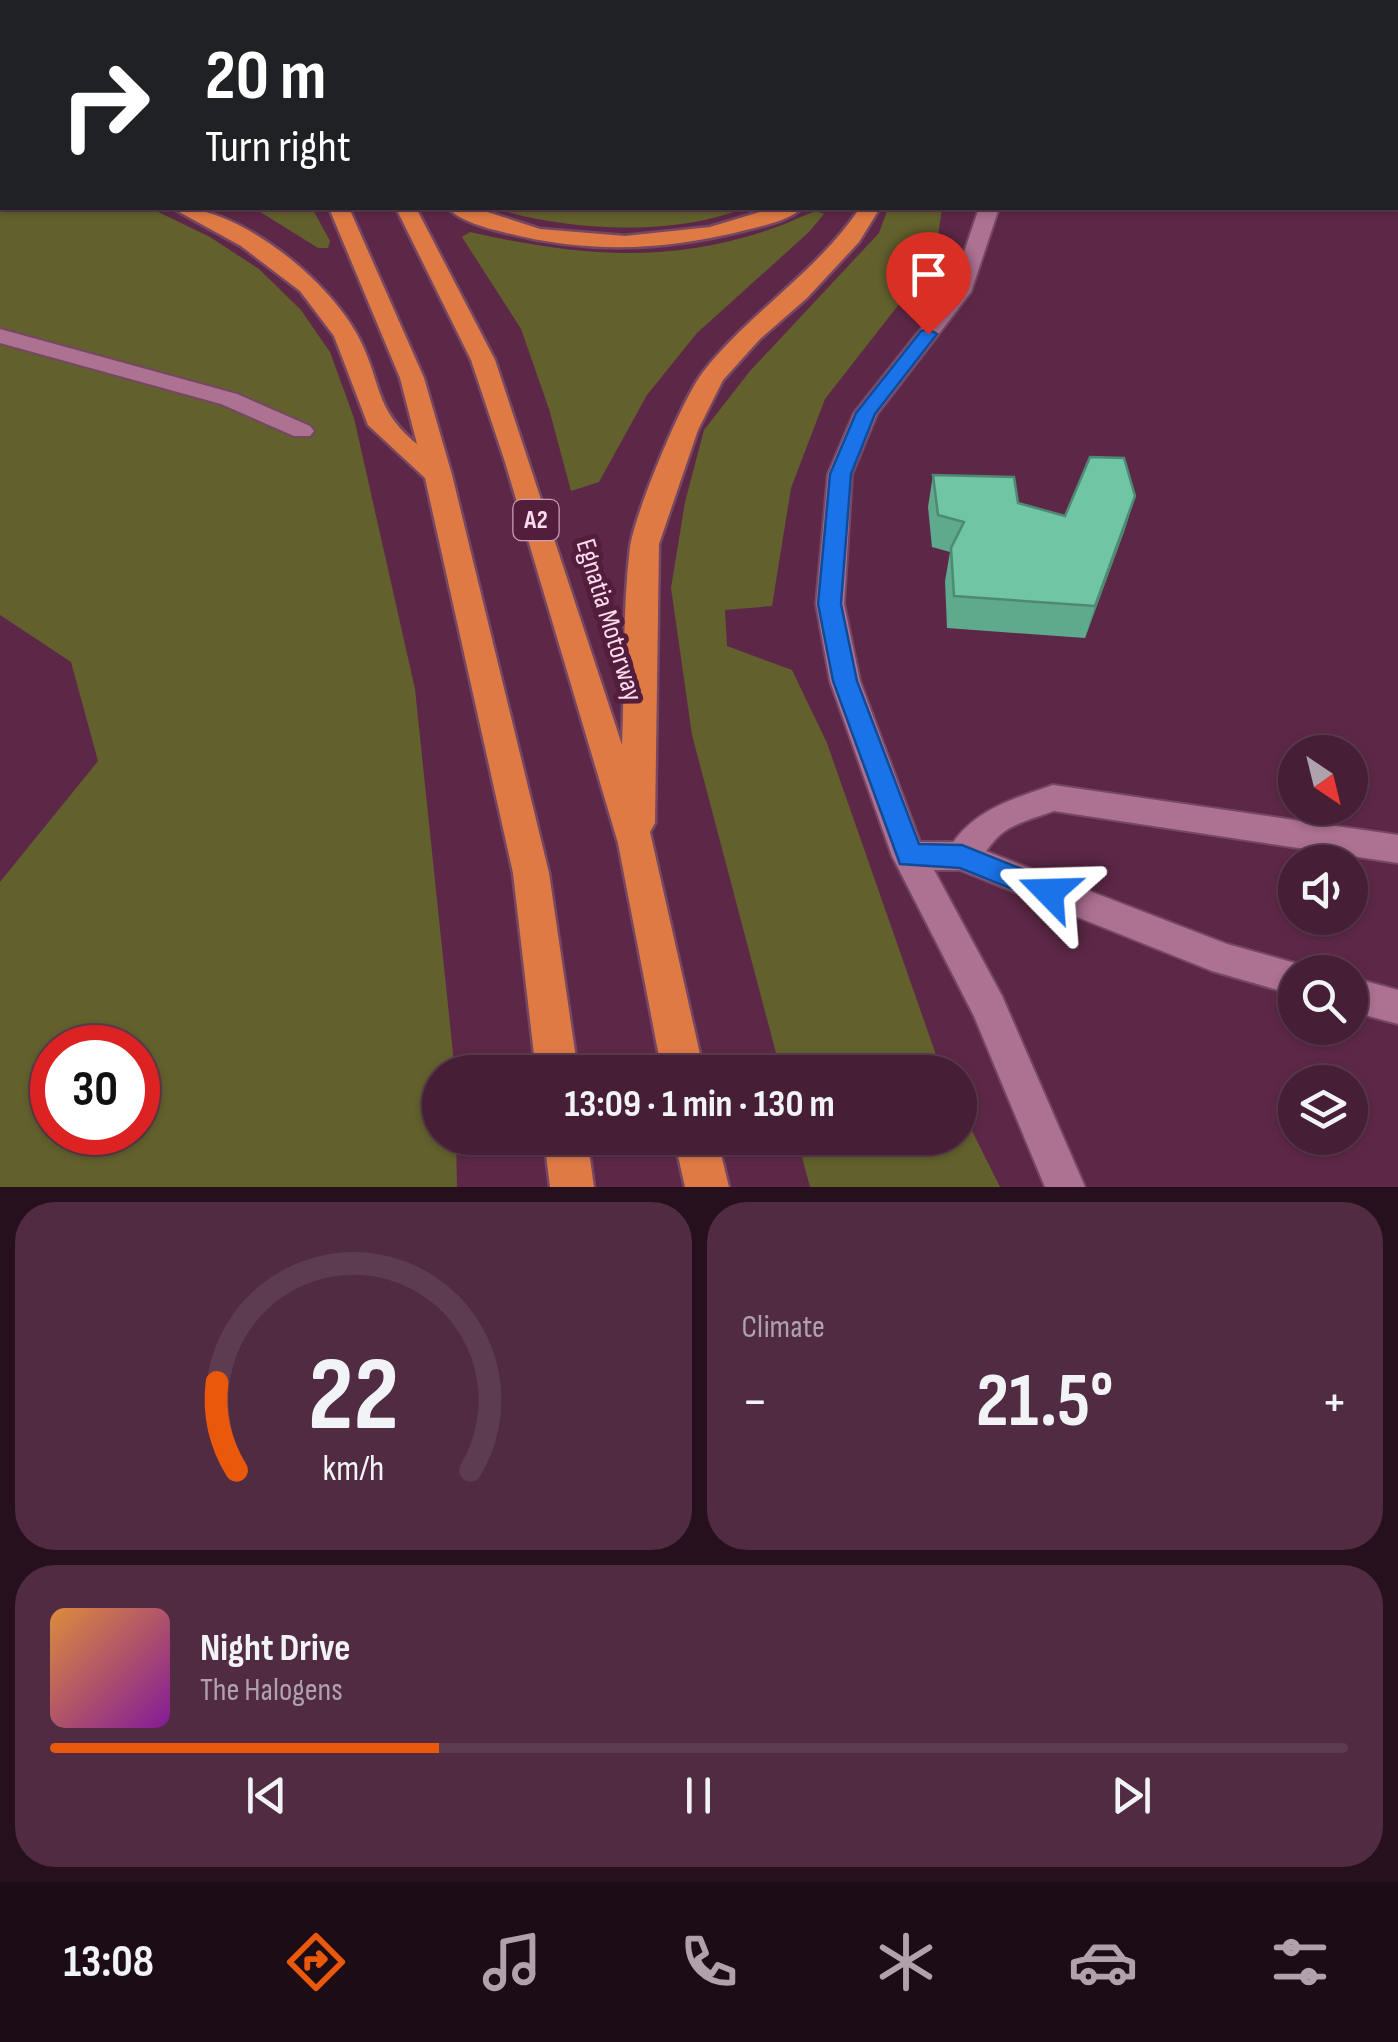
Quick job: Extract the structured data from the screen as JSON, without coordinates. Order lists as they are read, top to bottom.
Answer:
{
  "streets": {
    "highway": ["Α2", "Egnatia Motorway"]
  },
  "north": "bottom right",
  "page": {
    "turn": ["20 m", "Turn right"],
    "limit": "30",
    "trip": "13:09 · 1 min · 130 m",
    "tile": "Climate",
    "heat": ["−", "21.5°", "+"],
    "song": ["Night Drive", "The Halogens"],
    "tabs": "13:08",
    "gauge": ["22", "km/h"]
  }
}
